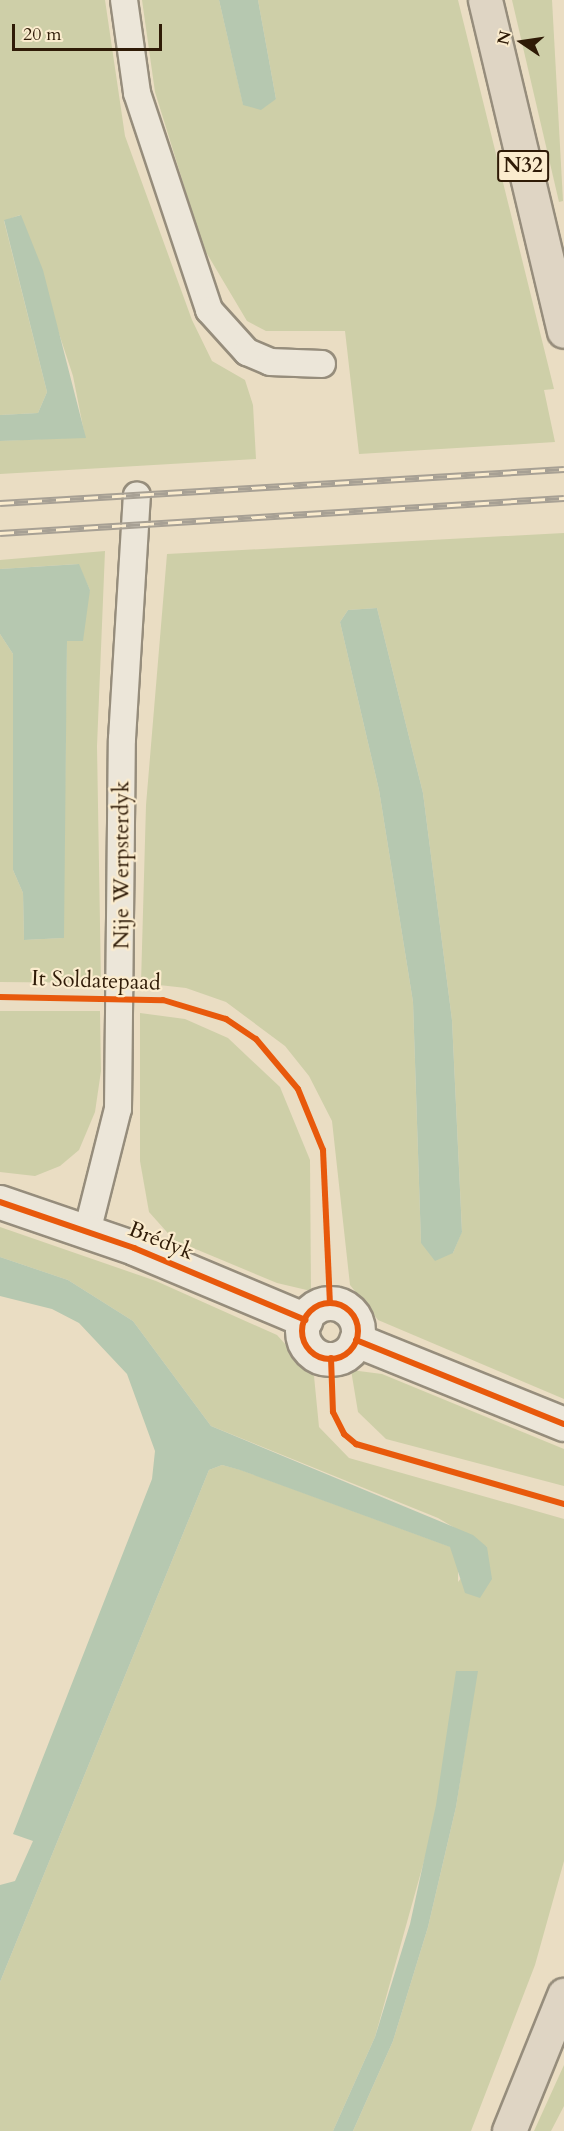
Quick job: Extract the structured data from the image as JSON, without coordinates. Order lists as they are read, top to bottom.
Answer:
{
  "streets": {
    "highway": ["N32"],
    "street": ["Brédyk"],
    "lane": ["Nije Werpsterdyk"],
    "cycle path": ["It Soldatepaad"]
  },
  "crossings": [
    ["Nije Werpsterdyk", "Brédyk"]
  ],
  "scale_bar": "20 m",
  "north": "left"
}
